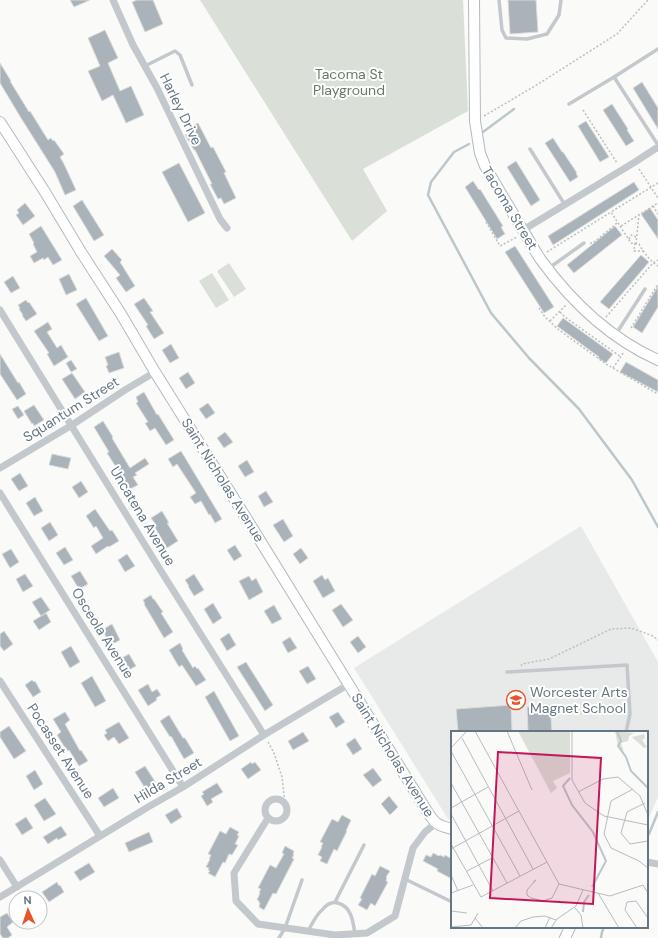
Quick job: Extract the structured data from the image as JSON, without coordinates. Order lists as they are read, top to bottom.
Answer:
{
  "streets": {
    "street": [
      "Harley Drive",
      "Tacoma Street",
      "Squantum Street",
      "Saint Nicholas Avenue",
      "Uncatena Avenue",
      "Osceola Avenue",
      "Pocasset Avenue",
      "Hilda Street"
    ]
  },
  "crossings": [
    ["Squantum Street", "Saint Nicholas Avenue"],
    ["Squantum Street", "Uncatena Avenue"],
    ["Saint Nicholas Avenue", "Hilda Street"],
    ["Uncatena Avenue", "Hilda Street"],
    ["Osceola Avenue", "Hilda Street"],
    ["Pocasset Avenue", "Hilda Street"]
  ],
  "parks": ["Tacoma St Playground"],
  "places": {
    "school or university": ["Worcester Arts Magnet School"]
  },
  "north": "top"
}
